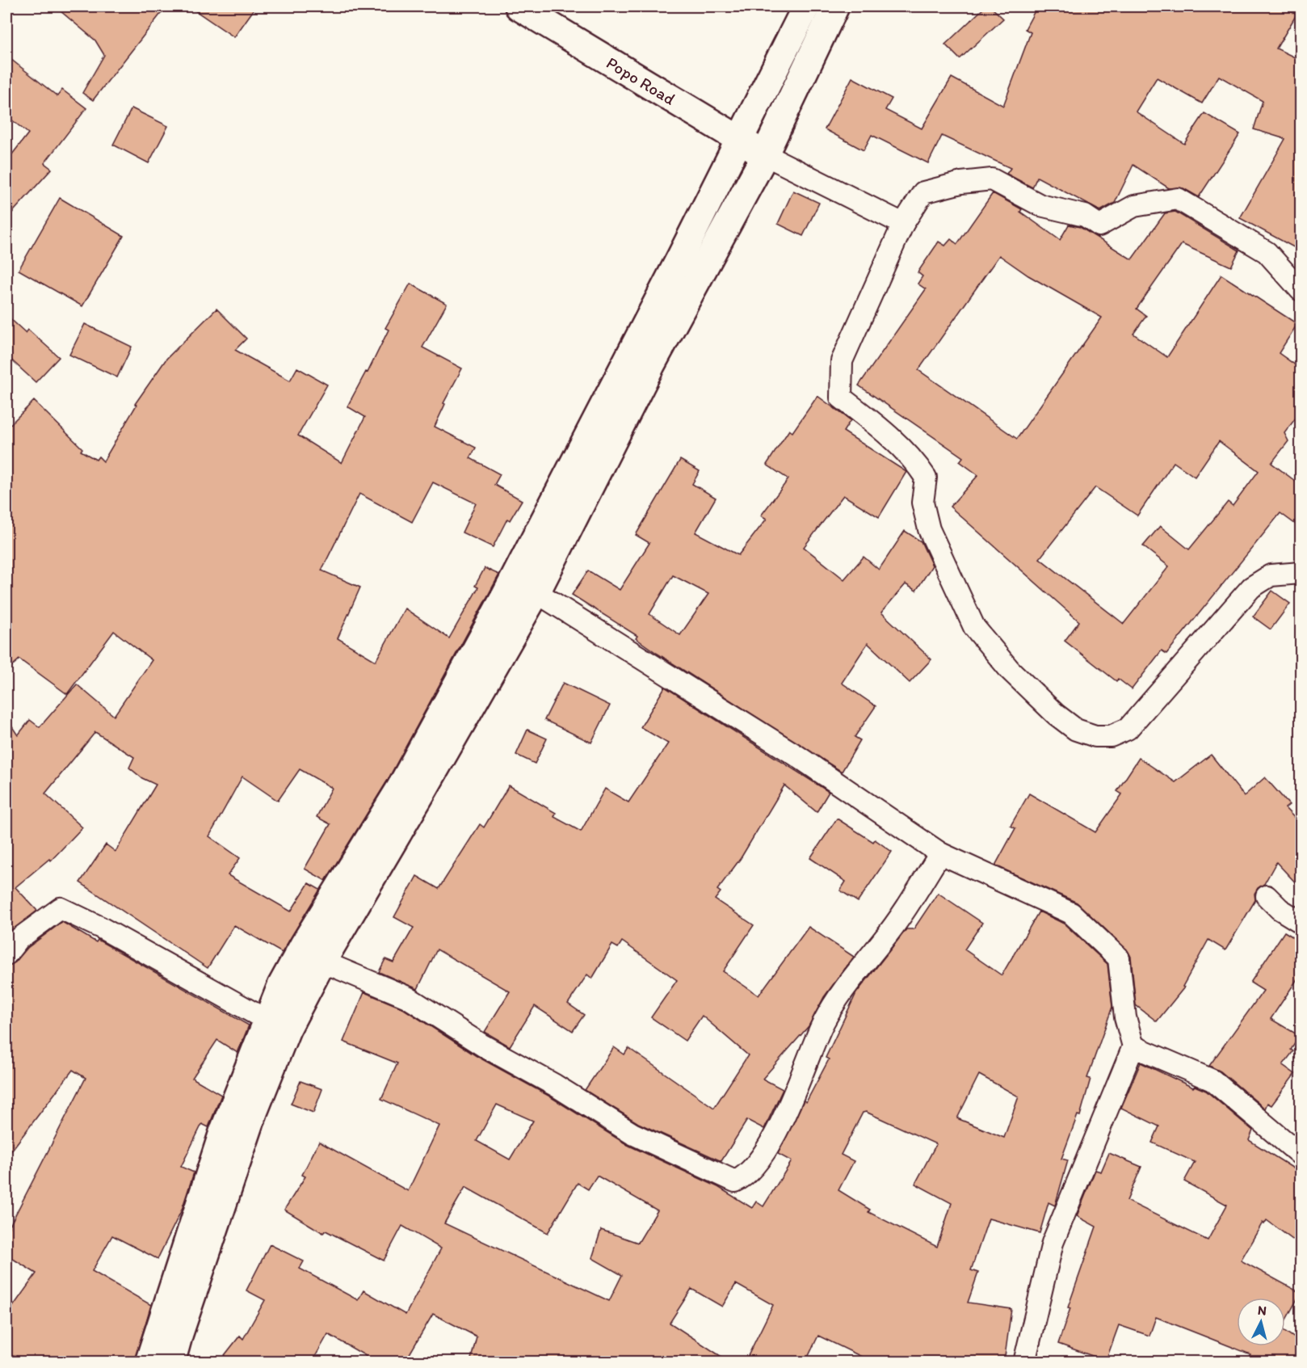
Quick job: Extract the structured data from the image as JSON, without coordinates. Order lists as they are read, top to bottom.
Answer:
{
  "streets": {
    "main road": ["Popo Road"]
  },
  "north": "top"
}
